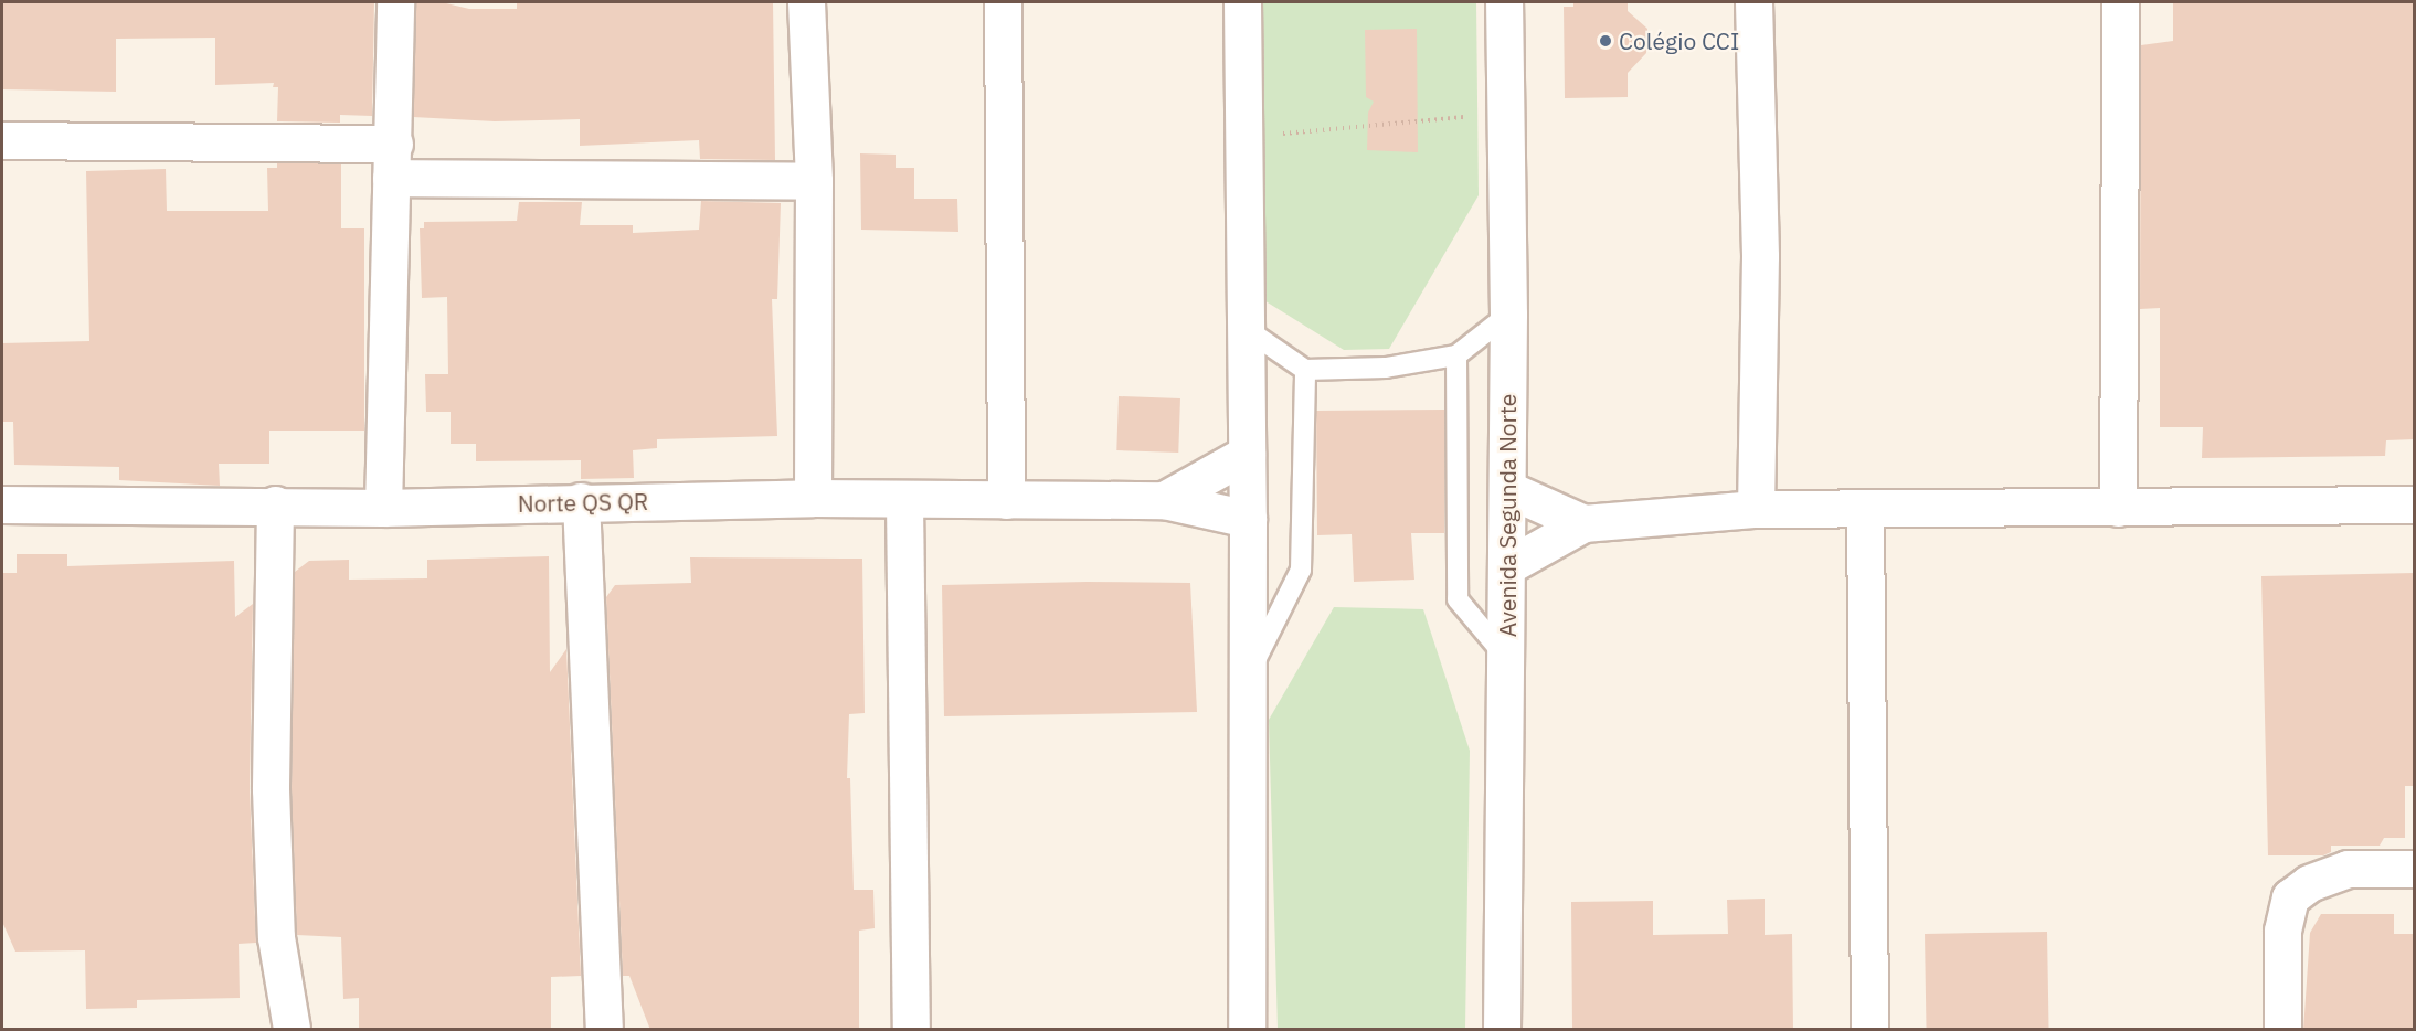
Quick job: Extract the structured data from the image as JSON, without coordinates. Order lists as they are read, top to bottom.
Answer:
{
  "streets": {
    "street": ["Norte QS QR", "Avenida Segunda Norte"]
  },
  "places": ["Colégio CCI"]
}
